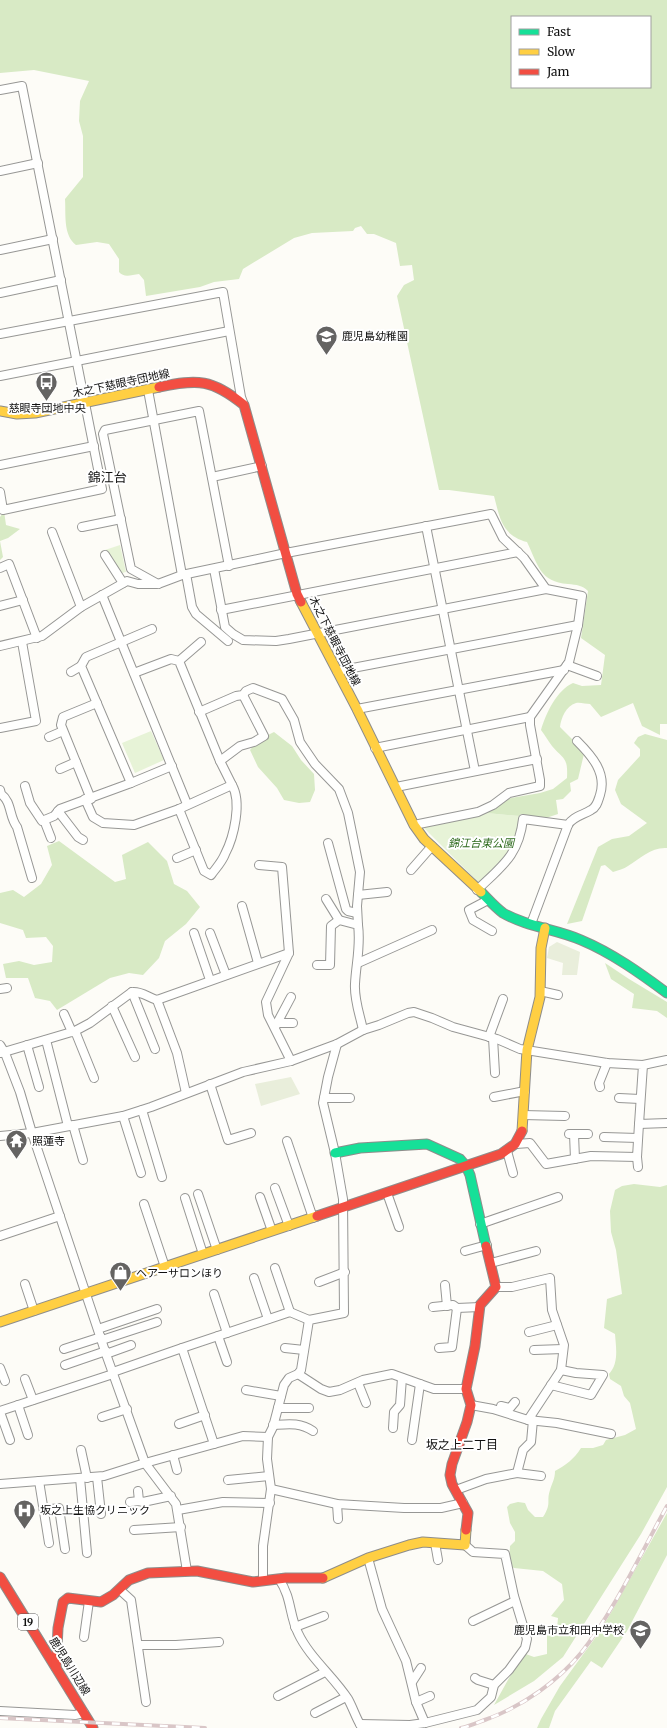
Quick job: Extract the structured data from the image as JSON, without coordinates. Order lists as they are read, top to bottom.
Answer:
{
  "streets": {
    "street": ["木之下慈眼寺団地線", "19", "鹿児島川辺線"]
  },
  "districts": ["錦江台", "坂之上二丁目"],
  "parks": ["錦江台東公園"],
  "places": {
    "school or university": ["鹿児島幼稚園", "鹿児島市立和田中学校"],
    "bus stop": ["慈眼寺団地中央"],
    "temple": ["照蓮寺"],
    "shop": ["ヘアーサロンほり"],
    "hospital": ["坂之上生協クリニック"]
  },
  "legend": ["Fast", "Slow", "Jam"]
}
